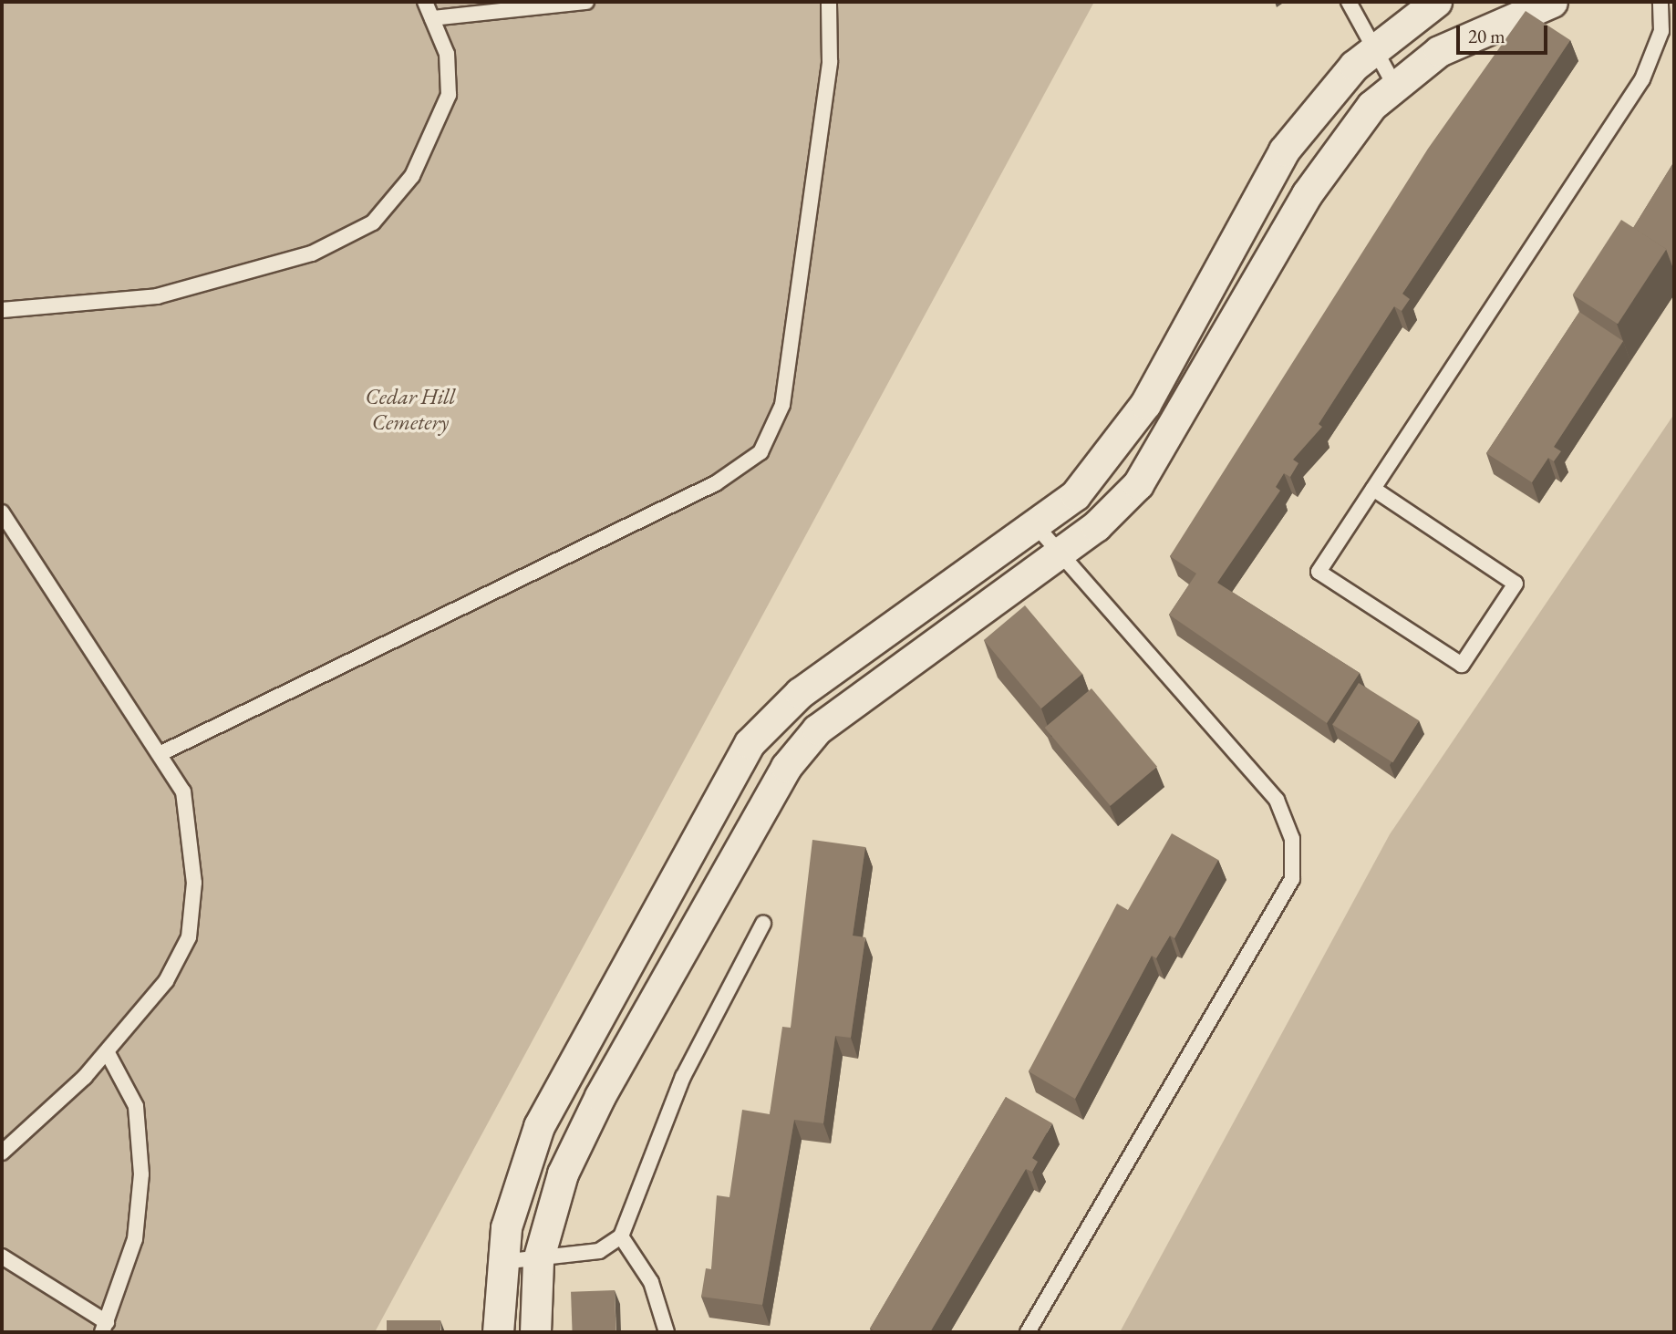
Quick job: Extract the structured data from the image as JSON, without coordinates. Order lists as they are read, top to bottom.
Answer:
{
  "parks": ["Cedar Hill Cemetery"],
  "scale_bar": "20 m"
}
